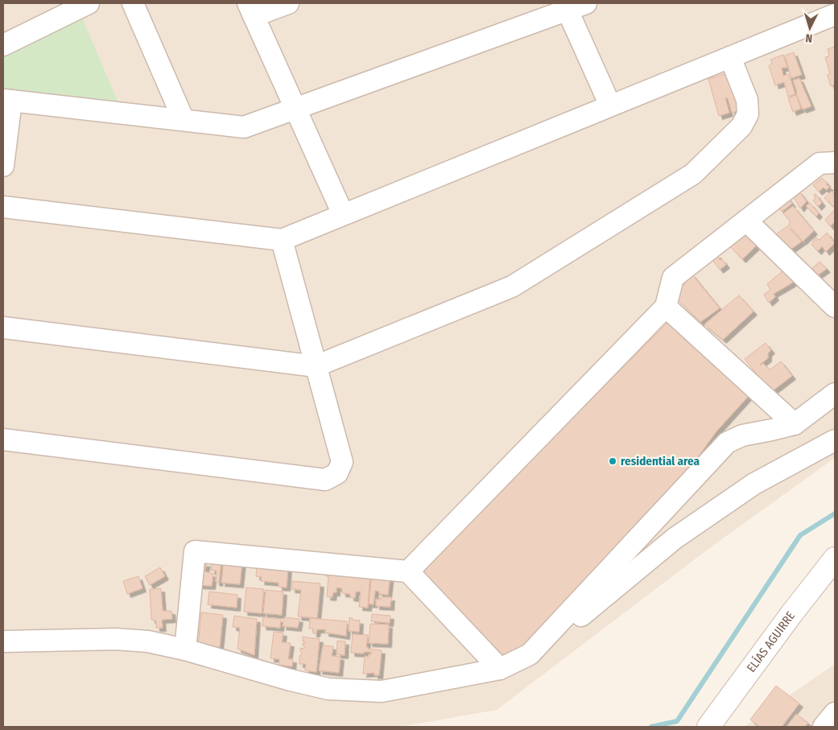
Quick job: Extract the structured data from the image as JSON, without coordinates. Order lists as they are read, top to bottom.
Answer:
{
  "streets": {
    "street": ["ELÍAS AGUIRRE"]
  },
  "places": ["residential area"],
  "north": "bottom"
}
